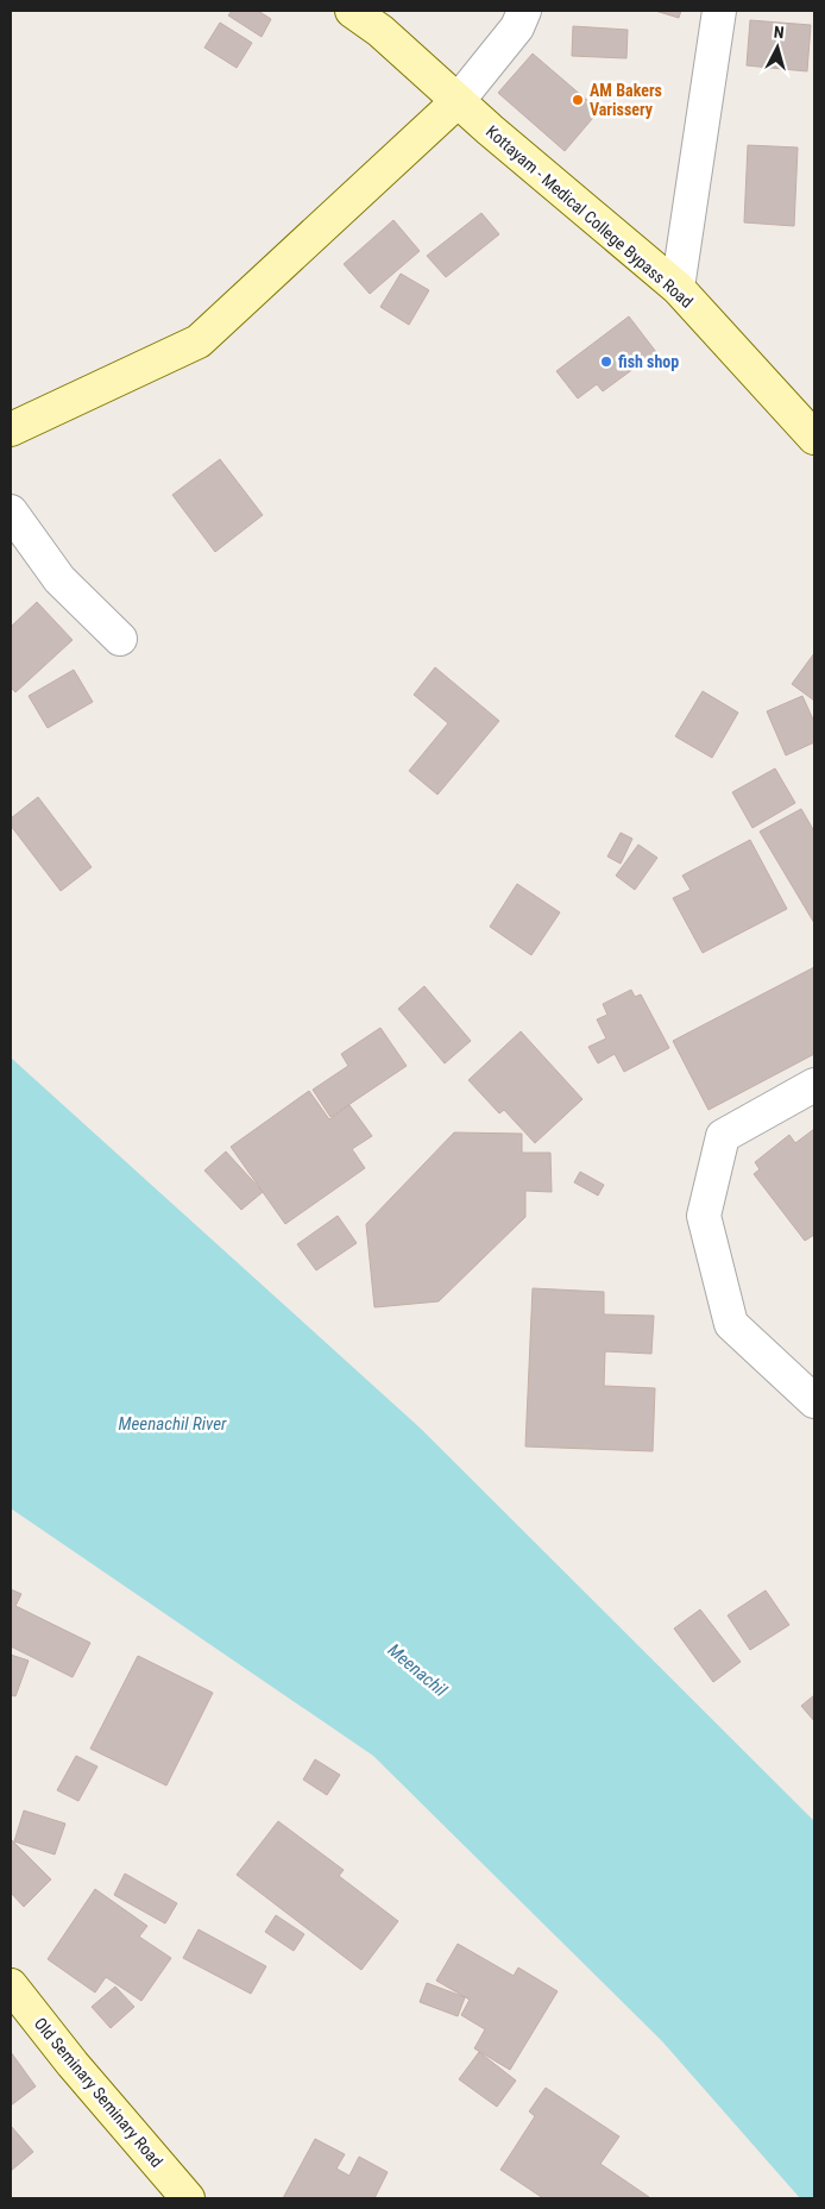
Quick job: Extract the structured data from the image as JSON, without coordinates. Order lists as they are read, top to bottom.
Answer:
{
  "streets": {
    "main road": ["Kottayam - Medical College Bypass Road", "Old Seminary Seminary Road"]
  },
  "water": ["Meenachil River", "Meenachil"],
  "places": ["AM Bakers Varissery", "fish shop"],
  "north": "top"
}
